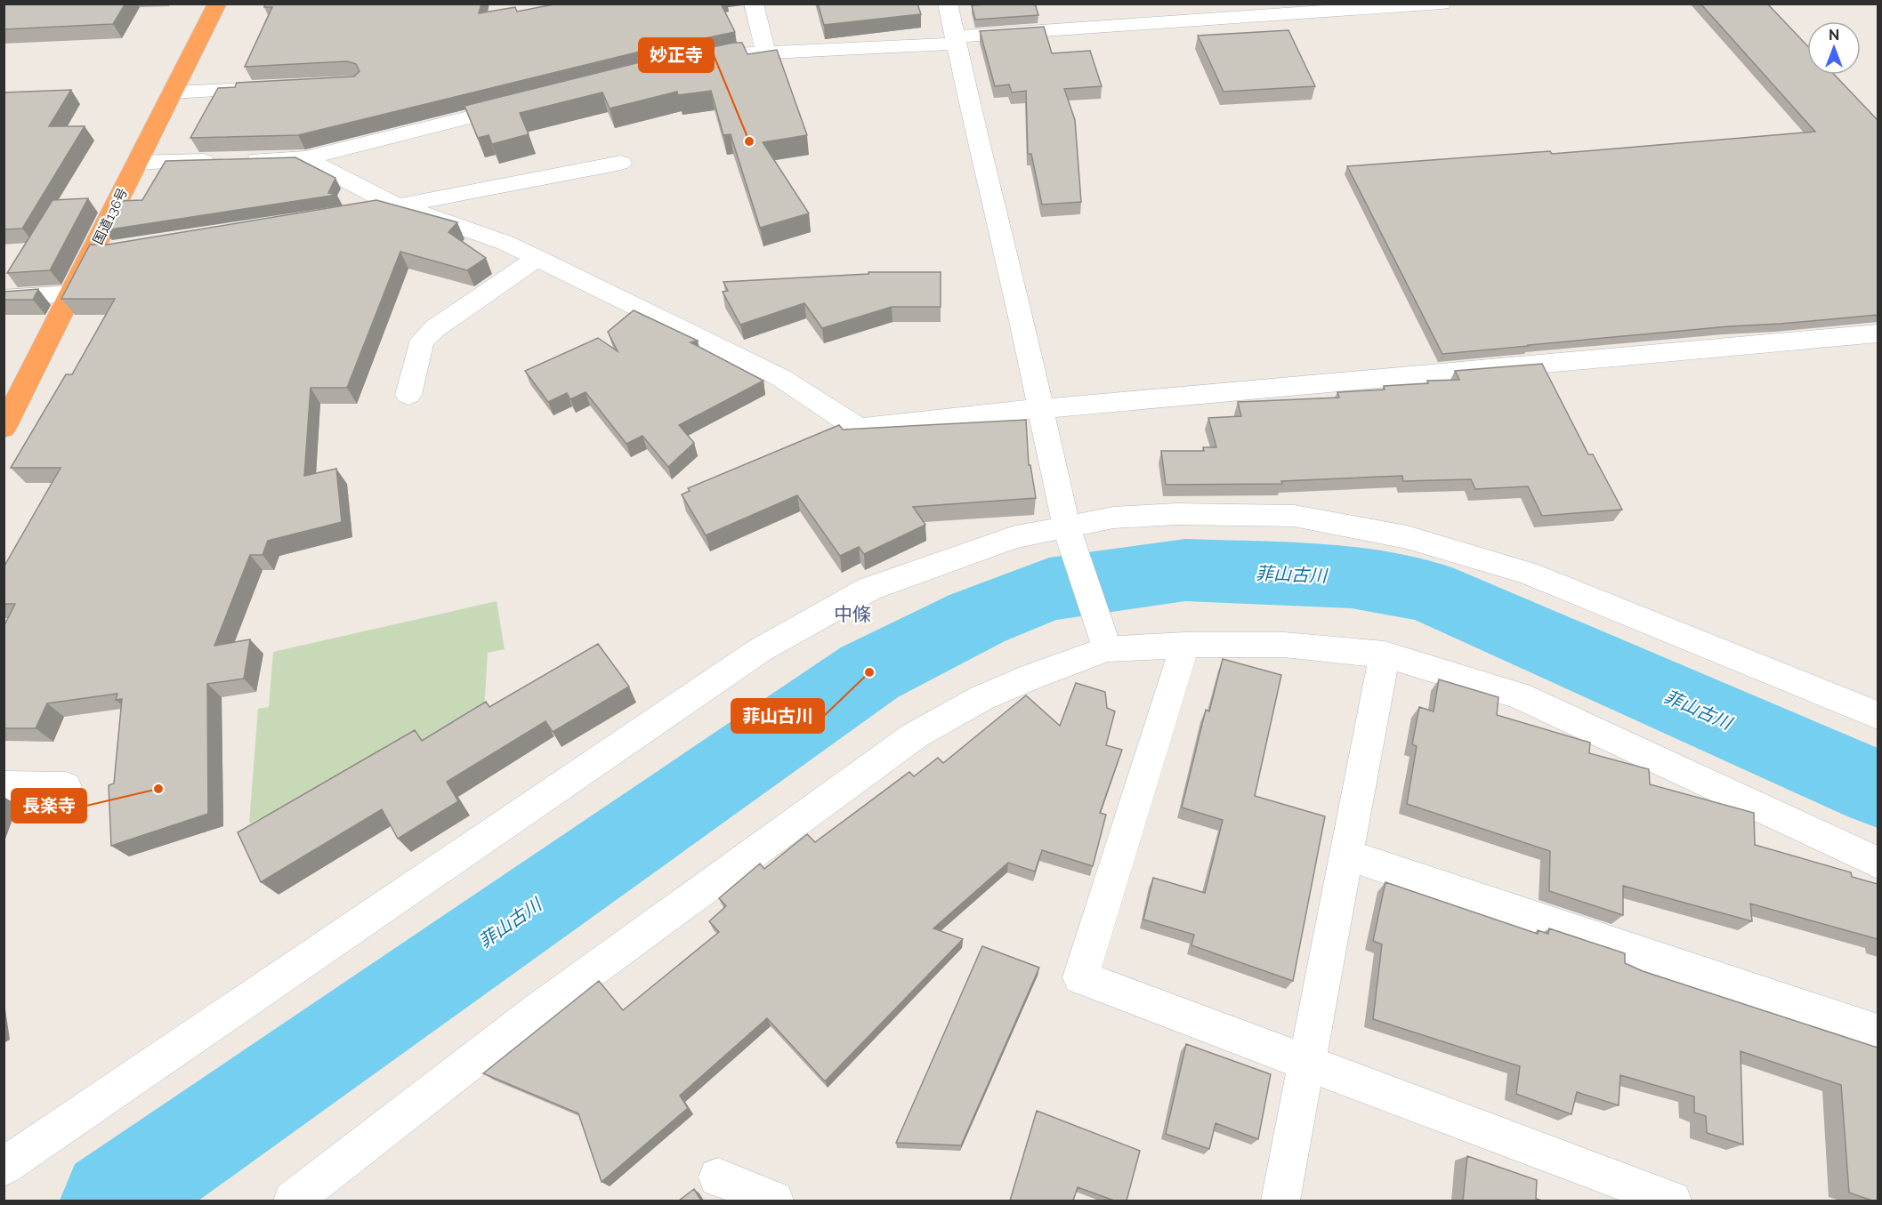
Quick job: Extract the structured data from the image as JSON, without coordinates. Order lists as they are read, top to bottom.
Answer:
{
  "streets": {
    "highway": ["国道136号"]
  },
  "districts": ["中條"],
  "water": ["菲山古川"],
  "places": ["妙正寺", "菲山古川", "長楽寺"],
  "north": "top"
}
